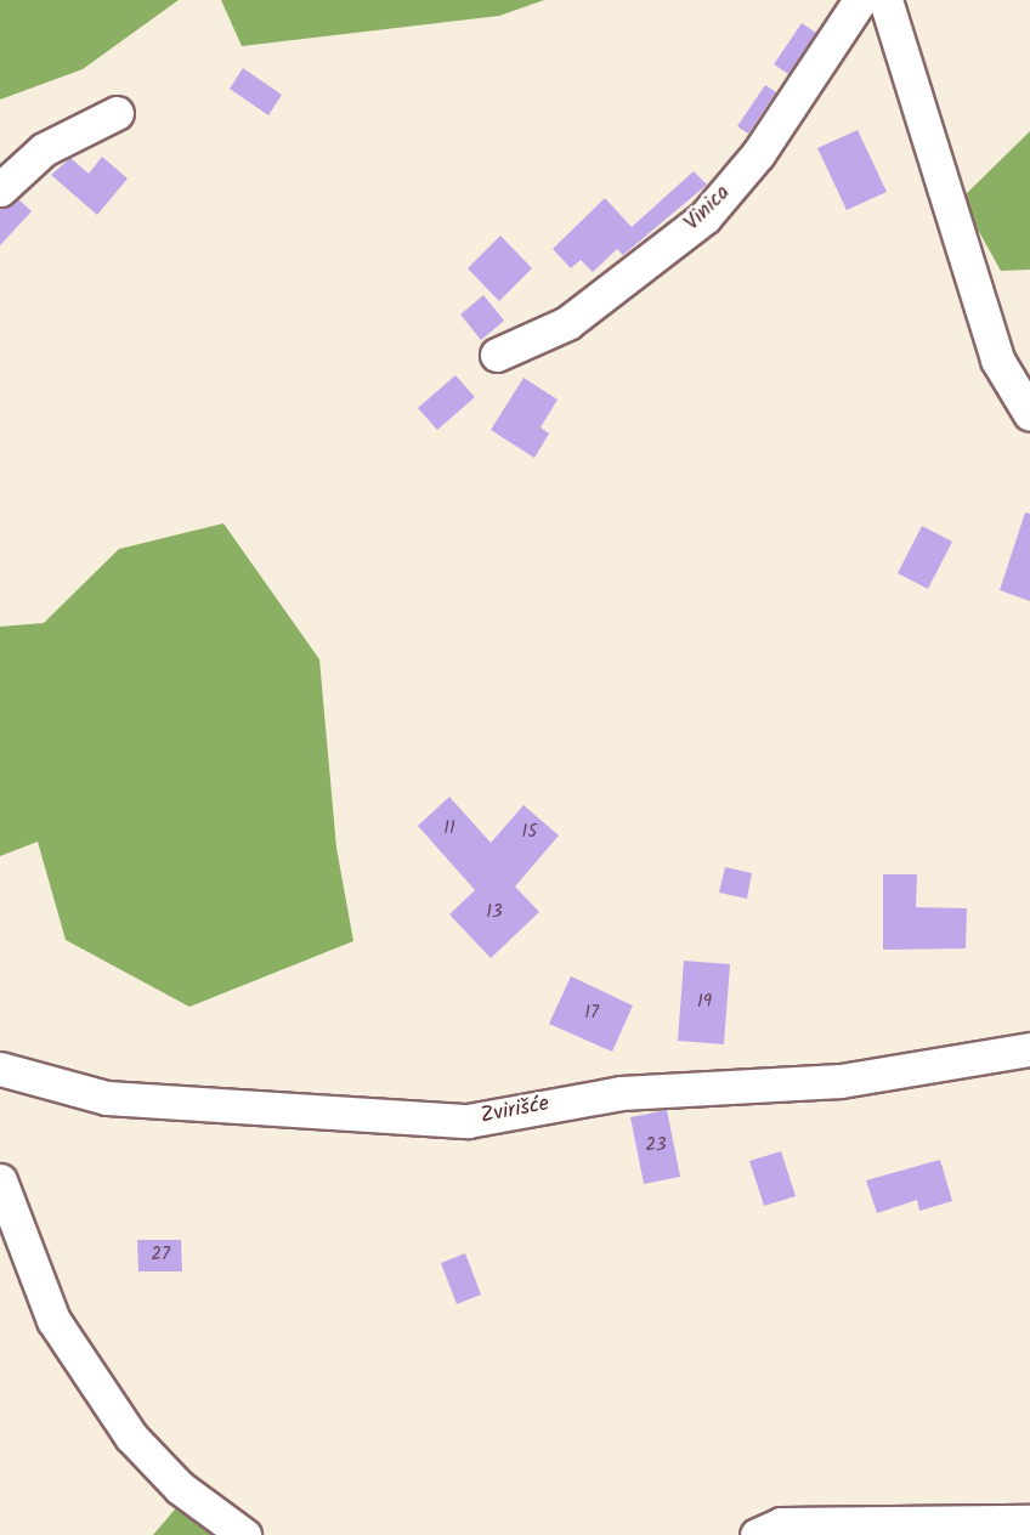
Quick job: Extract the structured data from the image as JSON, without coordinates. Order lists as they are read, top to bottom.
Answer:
{
  "streets": {
    "street": ["Vinica", "Zvirišće"]
  },
  "house_numbers": [
    "11",
    "15",
    "13",
    "19",
    "17",
    "23",
    "27"
  ]
}
